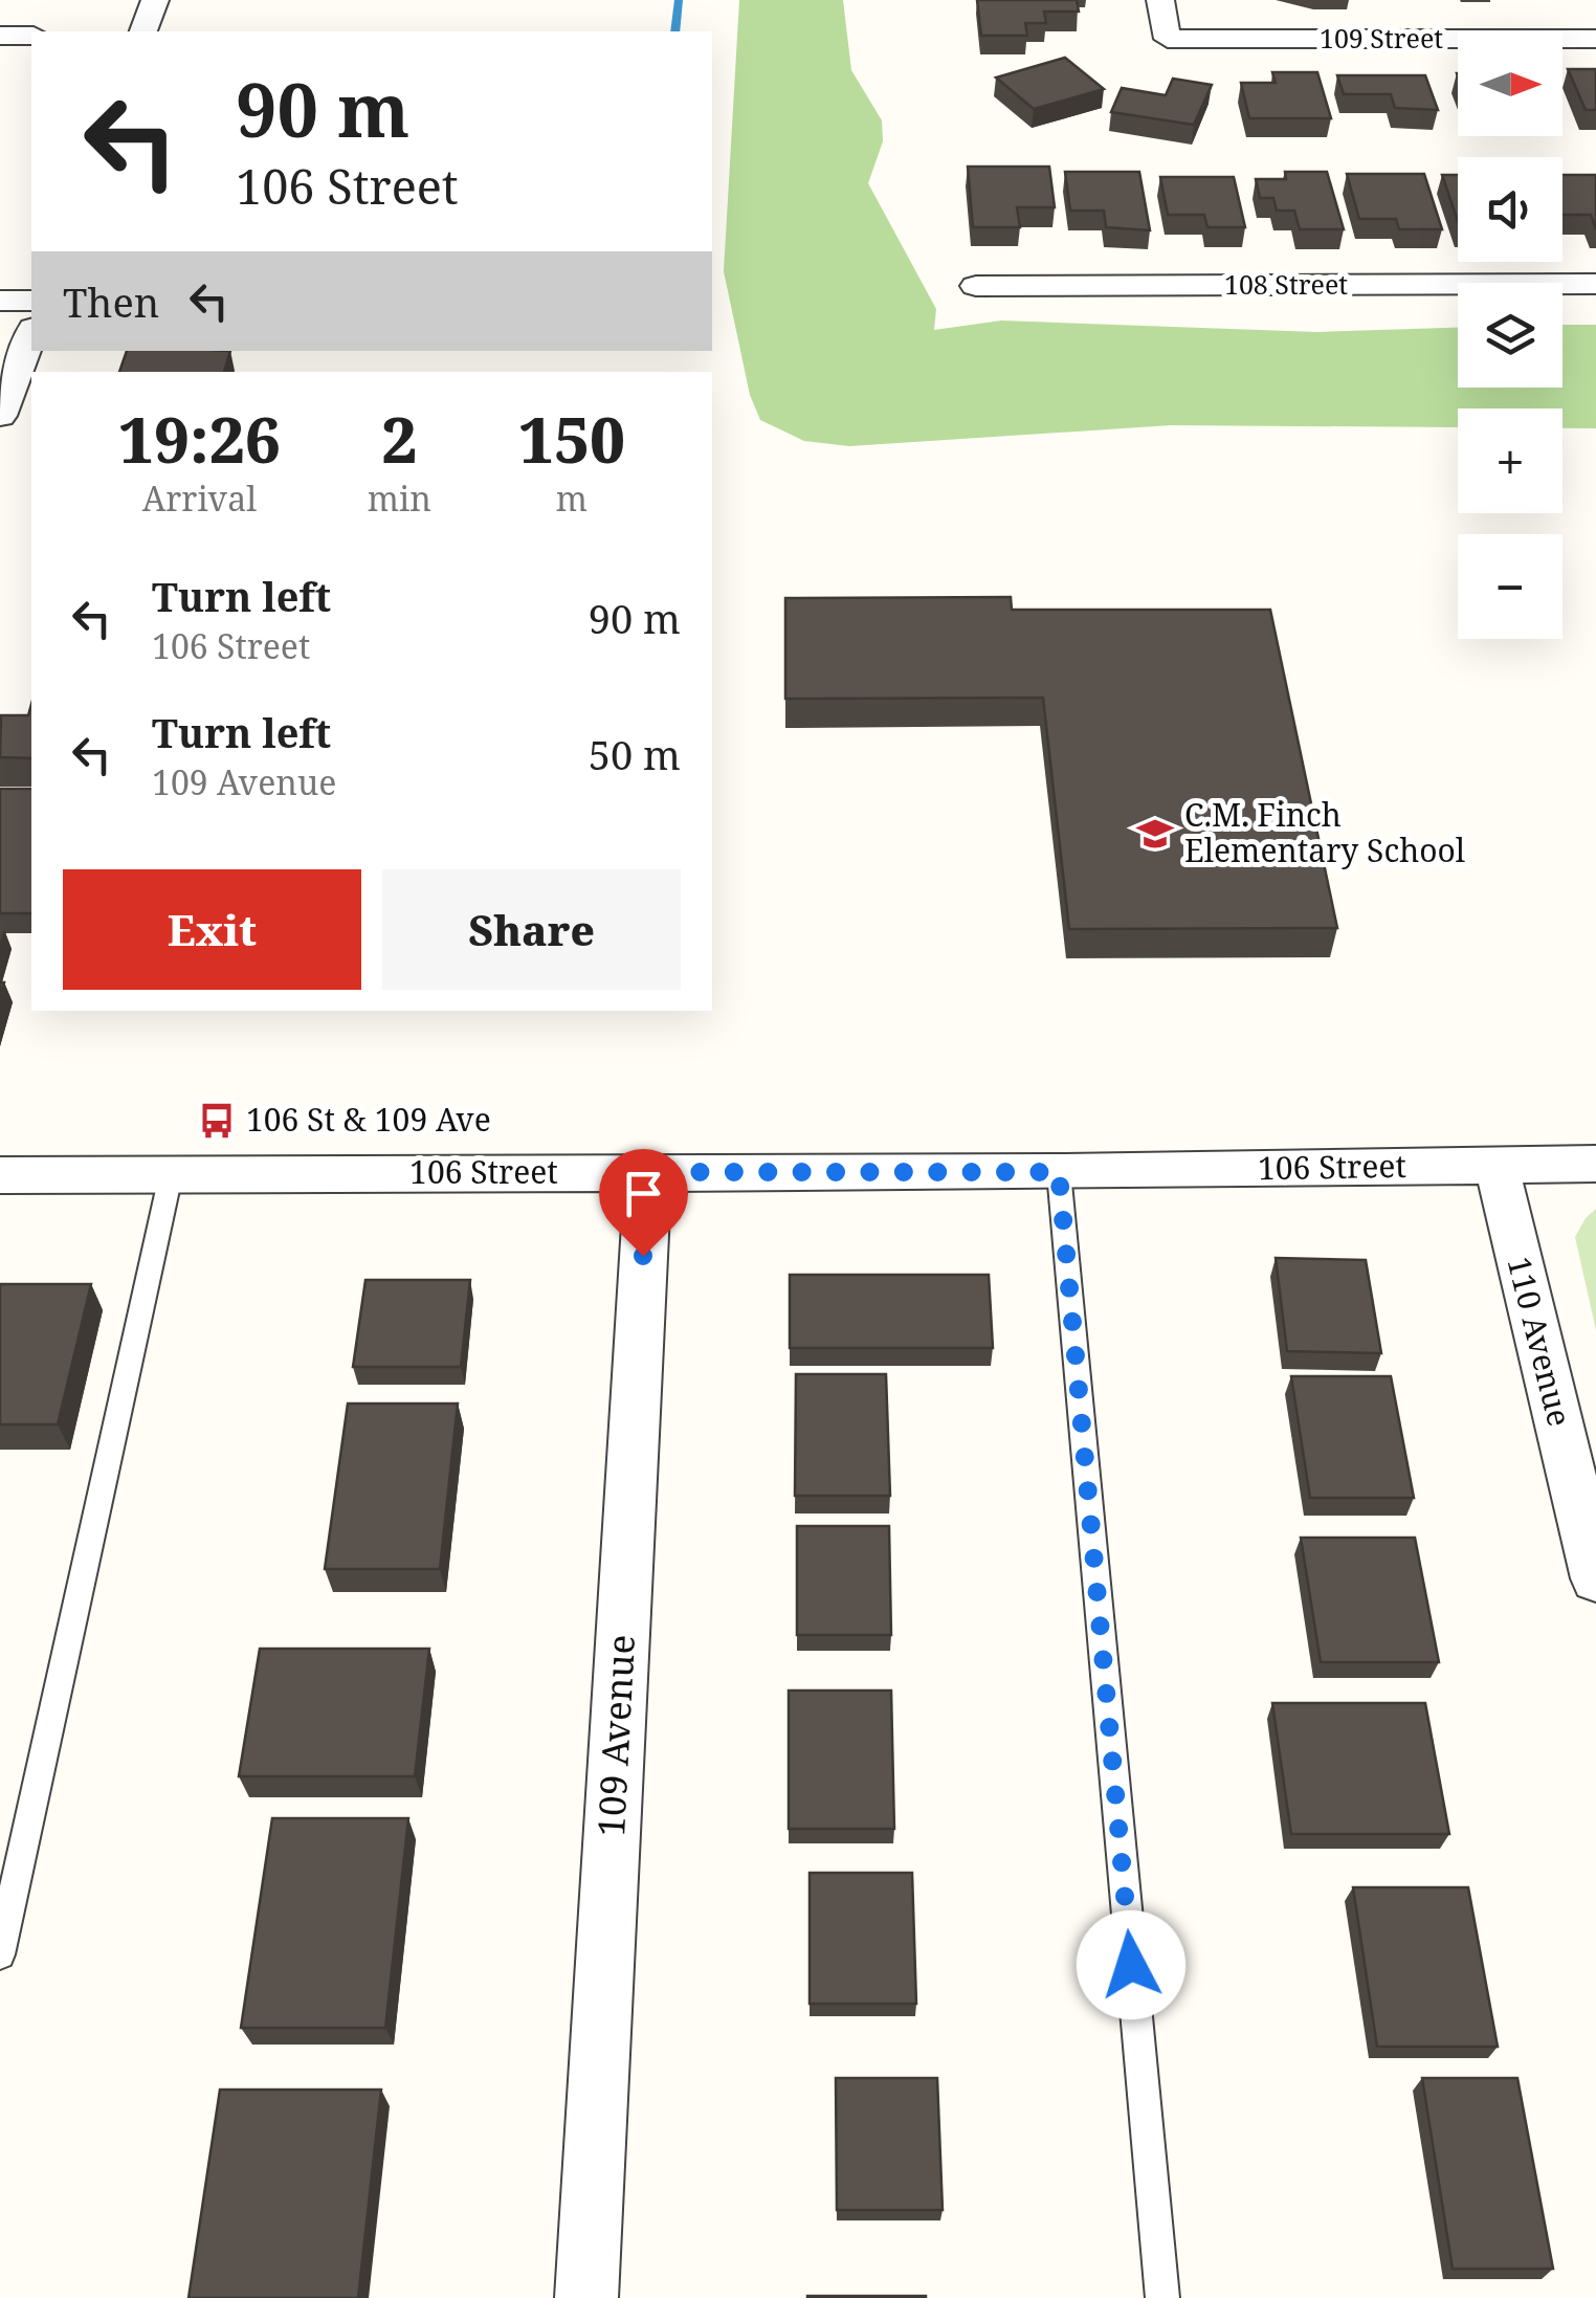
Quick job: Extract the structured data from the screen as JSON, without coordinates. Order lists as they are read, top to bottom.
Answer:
{
  "streets": {
    "street": [
      "109 Street",
      "108 Street",
      "106 Street",
      "110 Avenue",
      "109 Avenue"
    ]
  },
  "crossings": [
    ["106 Street", "110 Avenue"],
    ["106 Street", "109 Avenue"]
  ],
  "places": {
    "school or university": ["C.M. Finch Elementary School"],
    "bus stop": ["106 St & 109 Ave"]
  },
  "north": "right",
  "page": {
    "map_buttons": ["+", "−"],
    "turn": ["90 m", "106 Street"],
    "then": "Then",
    "eta": [
      "19:26",
      "Arrival",
      "2",
      "min",
      "150",
      "m"
    ],
    "list": [
      {
        "name": "Turn left",
        "note": "106 Street",
        "value": "90 m"
      },
      {
        "name": "Turn left",
        "note": "109 Avenue",
        "value": "50 m"
      }
    ],
    "buttons": ["Exit", "Share"]
  }
}
